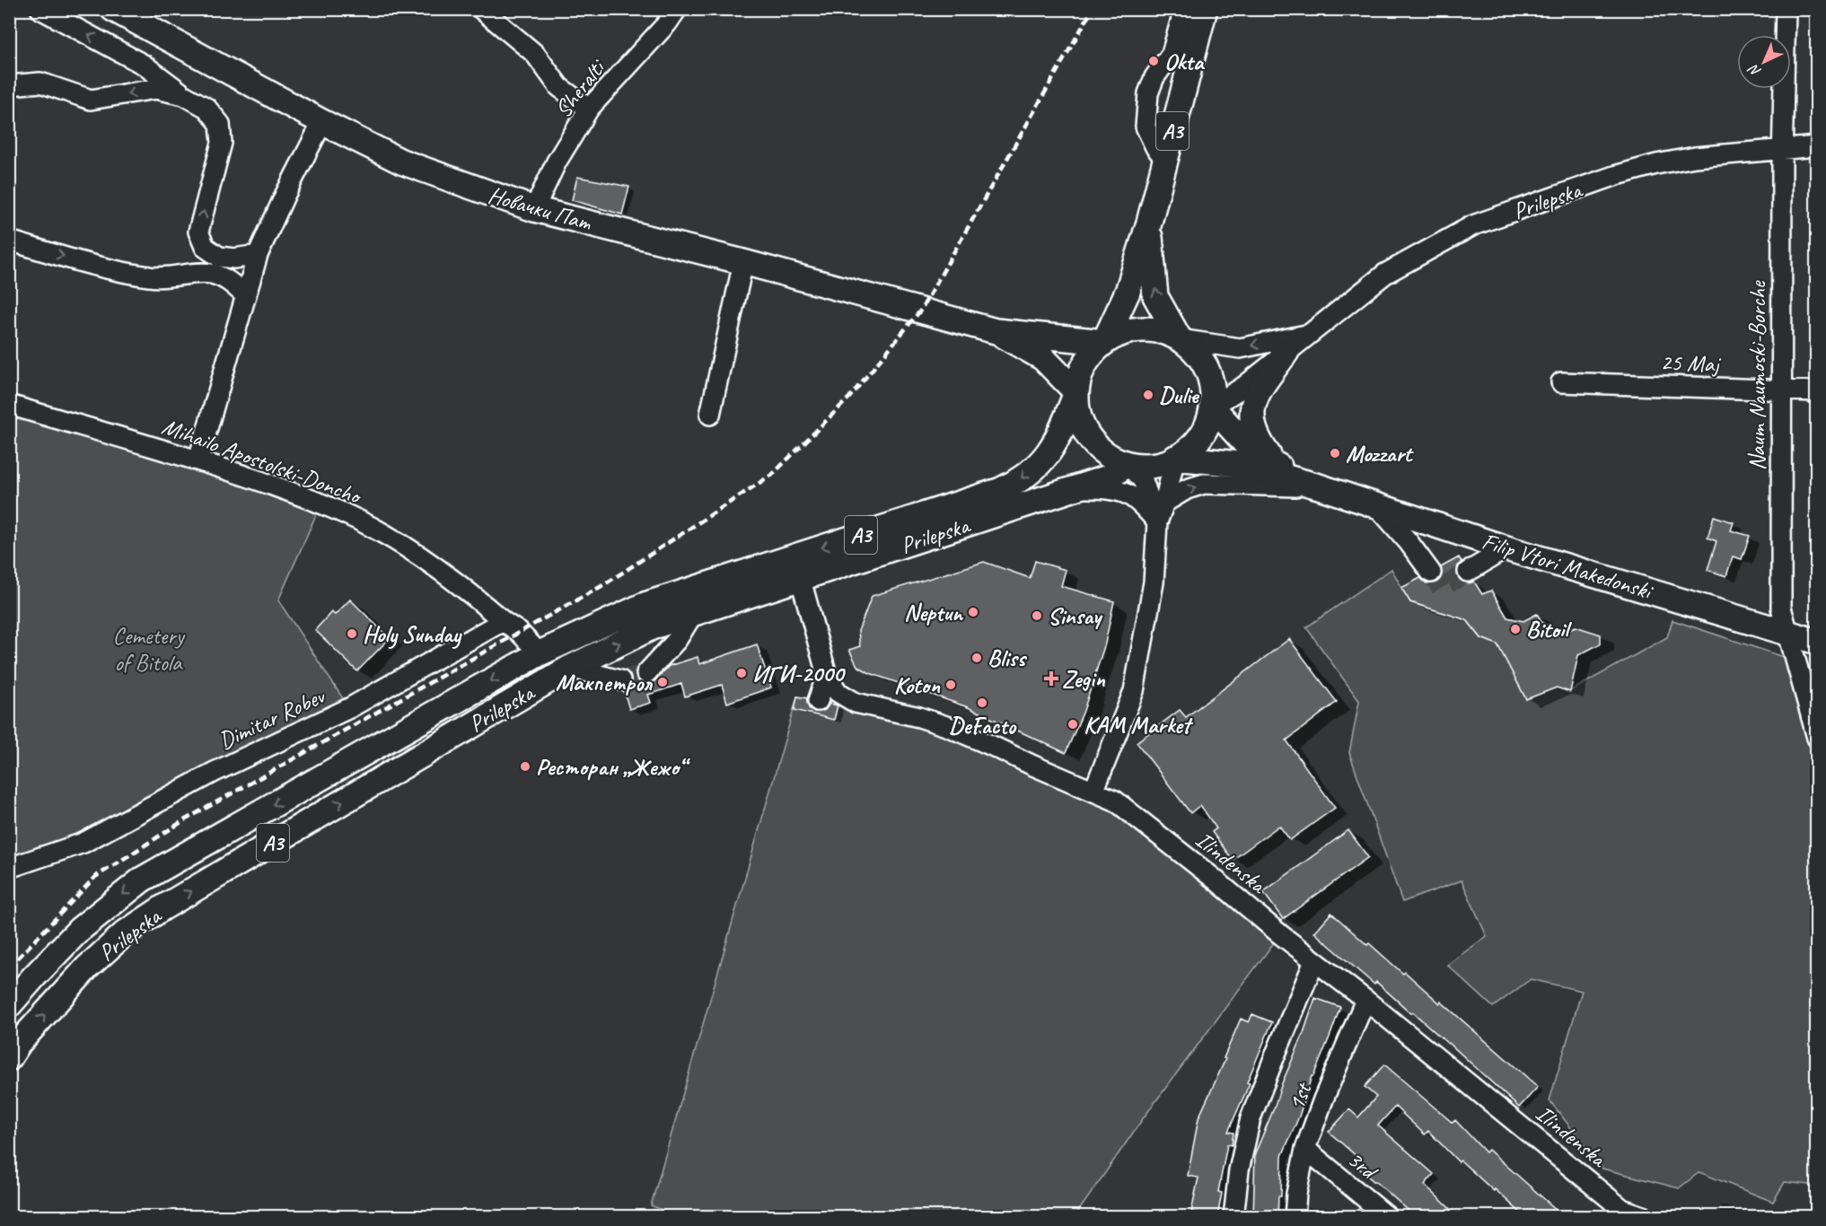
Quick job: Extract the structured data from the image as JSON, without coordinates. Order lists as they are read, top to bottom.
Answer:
{
  "streets": {
    "main road": [
      "A3",
      "Prilepska",
      "Новачки Пат",
      "Filip Vtori Makedonski"
    ],
    "street": [
      "Sheralti",
      "25 Maj",
      "Naum Naumoski-Borche",
      "Mihailo Apostolski-Doncho",
      "Dimitar Robev",
      "Ilindenska",
      "1st",
      "3rd"
    ]
  },
  "crossings": [
    ["Sheralti", "Новачки Пат"],
    ["A3", "Prilepska"],
    ["Prilepska", "Naum Naumoski-Borche"],
    ["Prilepska", "Ilindenska"],
    ["25 Maj", "Naum Naumoski-Borche"],
    ["Naum Naumoski-Borche", "Filip Vtori Makedonski"],
    ["Mihailo Apostolski-Doncho", "Dimitar Robev"],
    ["Ilindenska", "1st"],
    ["1st", "3rd"]
  ],
  "parks": ["Cemetery of Bitola"],
  "places": {
    "other": [
      "Okta",
      "Dulie",
      "Mozzart",
      "Neptun",
      "Sinsay",
      "Bitoil",
      "Holy Sunday",
      "Bliss",
      "ИГИ-2000",
      "Макпетрол",
      "Koton",
      "DeFacto",
      "KAM Market",
      "Ресторан „Жежо“"
    ],
    "health": ["Zegin"]
  },
  "north": "bottom left"
}
